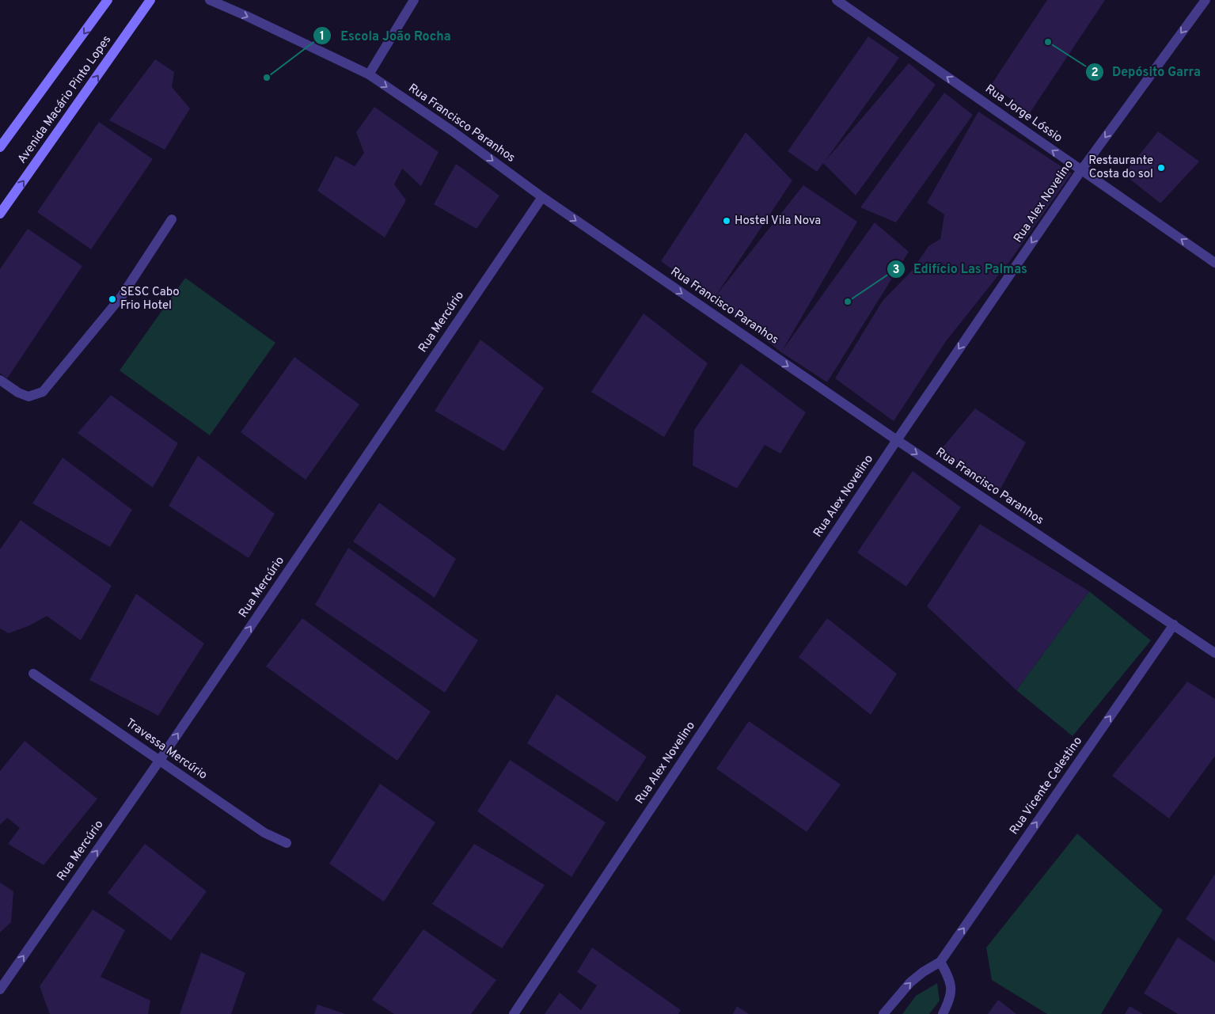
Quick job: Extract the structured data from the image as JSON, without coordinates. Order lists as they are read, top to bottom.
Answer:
{
  "streets": {
    "main road": ["Avenida Macário Pinto Lopes"],
    "street": [
      "Rua Jorge Lóssio",
      "Rua Francisco Paranhos",
      "Rua Alex Novelino",
      "Rua Mercúrio",
      "Travessa Mercúrio",
      "Rua Vicente Celestino"
    ]
  },
  "crossings": [
    ["Rua Jorge Lóssio", "Rua Alex Novelino"],
    ["Rua Francisco Paranhos", "Rua Alex Novelino"],
    ["Rua Francisco Paranhos", "Rua Mercúrio"],
    ["Rua Francisco Paranhos", "Rua Vicente Celestino"],
    ["Rua Mercúrio", "Travessa Mercúrio"]
  ],
  "one_way": [
    "Rua Jorge Lóssio",
    "Rua Francisco Paranhos",
    "Rua Alex Novelino",
    "Rua Mercúrio",
    "Rua Vicente Celestino"
  ],
  "places": [
    "Depósito Garra",
    "Escola João Rocha",
    "Restaurante Costa do sol",
    "Hostel Vila Nova",
    "SESC Cabo Frio Hotel",
    "Edifício Las Palmas"
  ]
}
